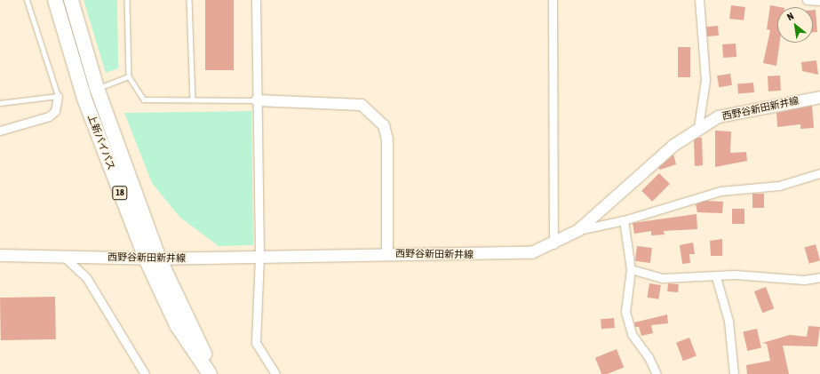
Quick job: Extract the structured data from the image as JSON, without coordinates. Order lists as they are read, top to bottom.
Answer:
{
  "streets": {
    "highway": ["上新バイパス", "18"],
    "main road": ["西野谷新田新井線"]
  },
  "crossings": [
    ["西野谷新田新井線", "上新バイパス"]
  ],
  "north": "top left"
}
